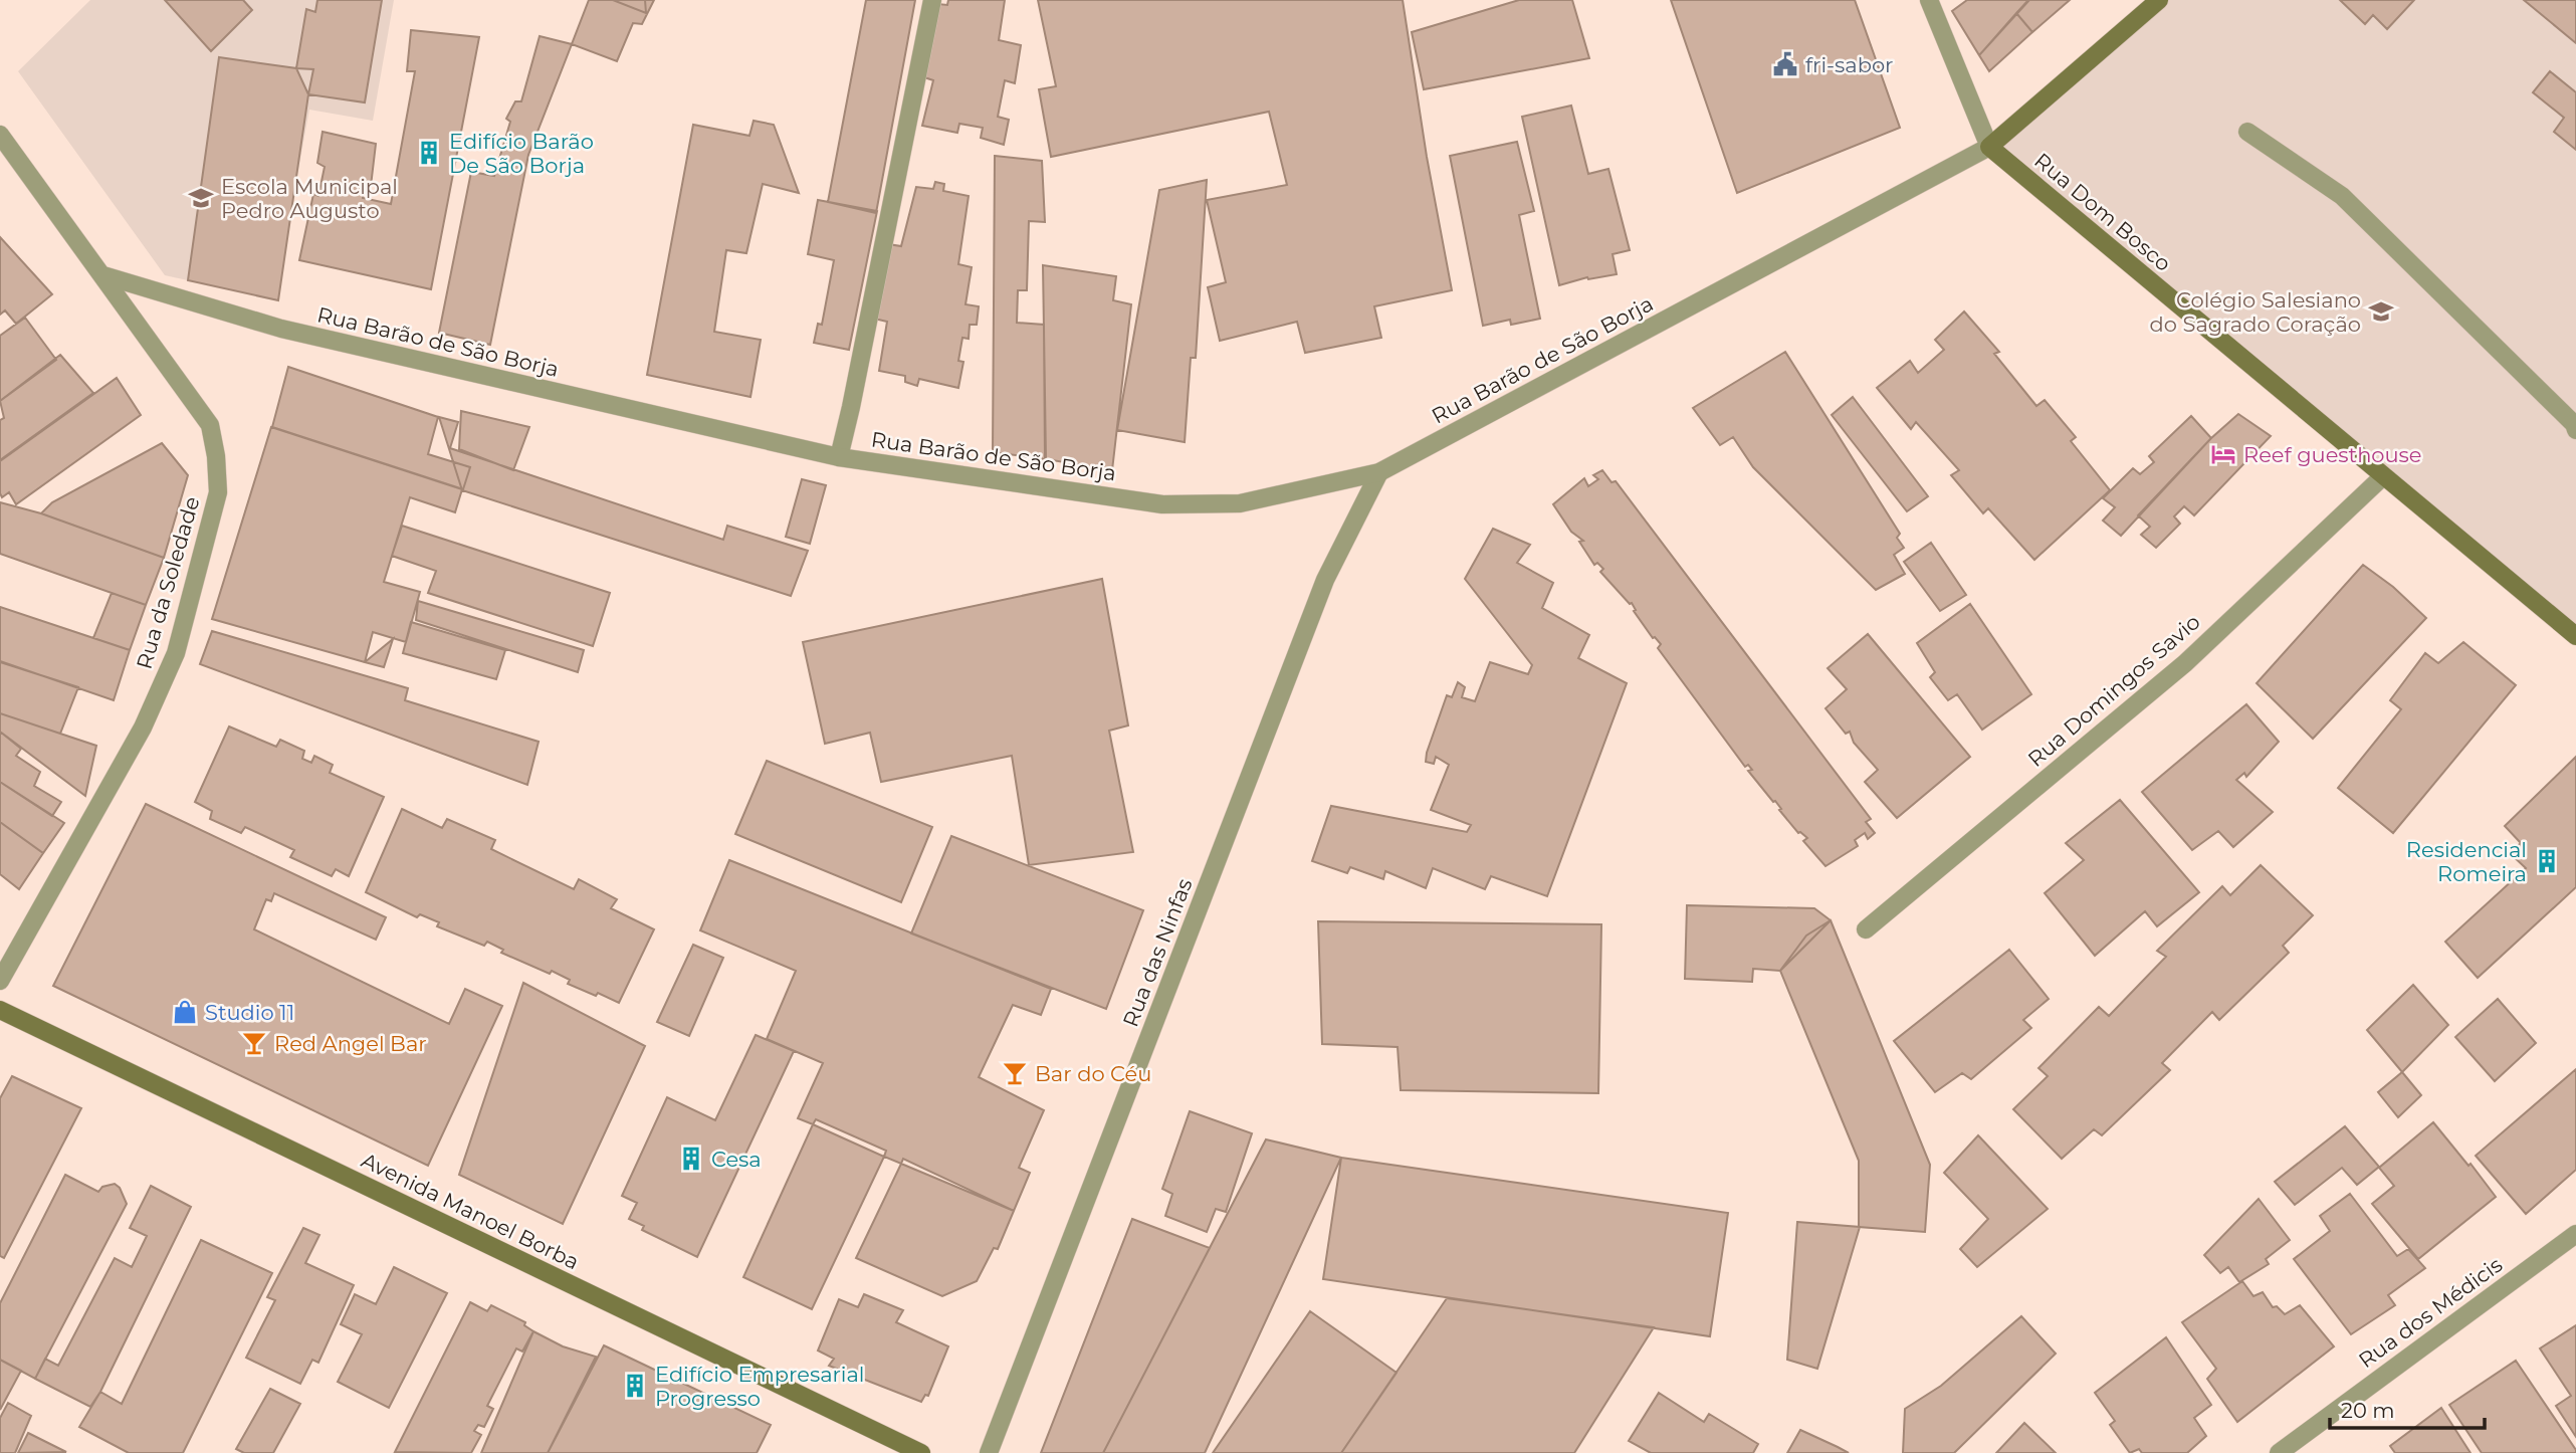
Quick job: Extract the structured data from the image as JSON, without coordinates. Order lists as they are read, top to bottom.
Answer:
{
  "streets": {
    "main road": ["Rua Dom Bosco", "Avenida Manoel Borba"],
    "street": [
      "Rua Barão de São Borja",
      "Rua da Soledade",
      "Rua Domingos Savio",
      "Rua das Ninfas",
      "Rua dos Médicis"
    ]
  },
  "crossings": [
    ["Rua Dom Bosco", "Rua Barão de São Borja"],
    ["Rua Dom Bosco", "Rua Domingos Savio"],
    ["Rua Barão de São Borja", "Rua da Soledade"],
    ["Rua Barão de São Borja", "Rua das Ninfas"]
  ],
  "places": {
    "public building": ["fri-sabor"],
    "building": [
      "Edifício Barão De São Borja",
      "Residencial Romeira",
      "Cesa",
      "Edifício Empresarial Progresso"
    ],
    "school or university": ["Escola Municipal Pedro Augusto", "Colégio Salesiano do Sagrado Coração"],
    "hotel": ["Reef guesthouse"],
    "shop": ["Studio 11"],
    "bar": ["Red Angel Bar", "Bar do Céu"]
  },
  "scale_bar": "20 m"
}
